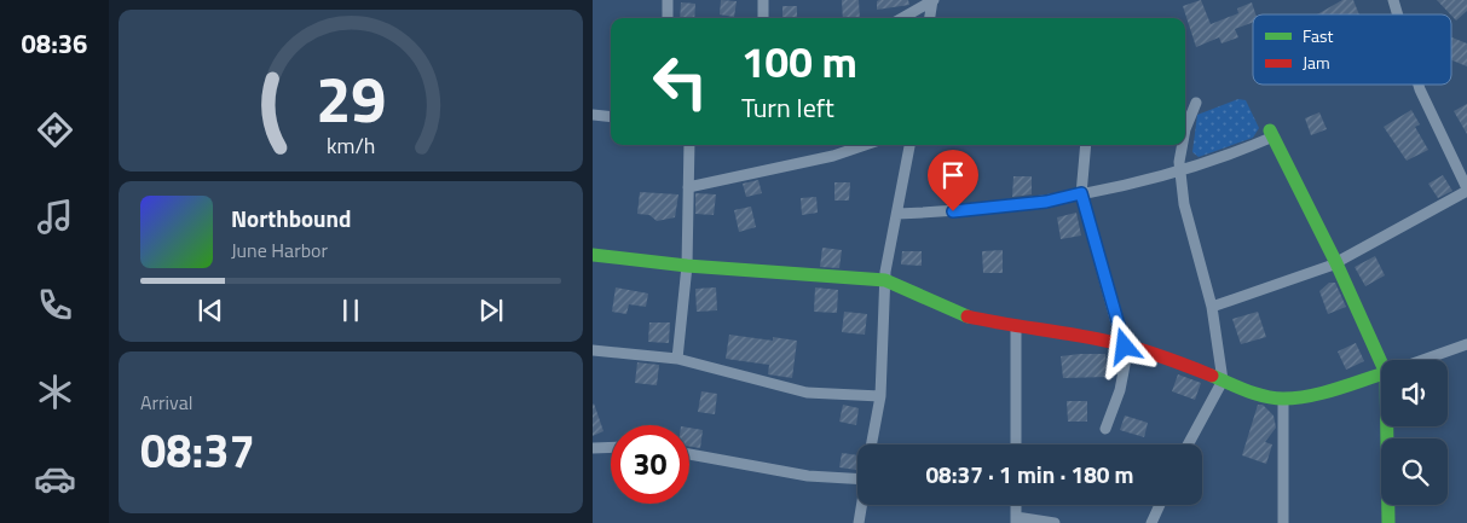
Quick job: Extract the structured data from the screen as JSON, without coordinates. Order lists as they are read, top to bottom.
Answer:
{
  "legend": ["Fast", "Jam"],
  "page": {
    "tabs": "08:36",
    "turn": ["100 m", "Turn left"],
    "song": ["Northbound", "June Harbor"],
    "tile": ["Arrival", "08:37"],
    "limit": "30",
    "trip": "08:37 · 1 min · 180 m",
    "gauge": ["29", "km/h"]
  }
}
